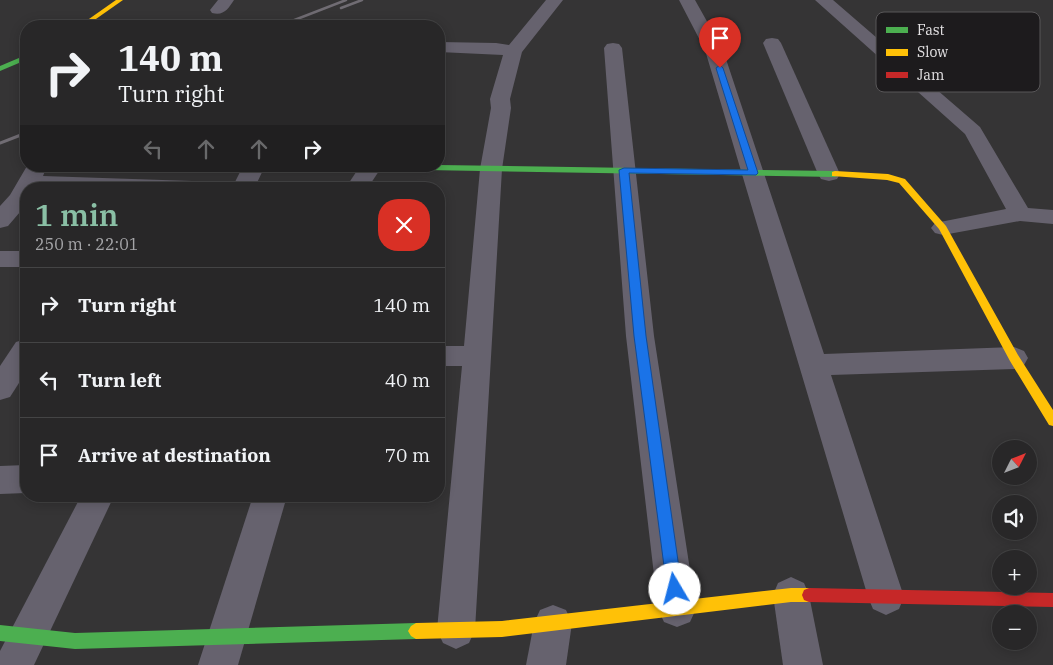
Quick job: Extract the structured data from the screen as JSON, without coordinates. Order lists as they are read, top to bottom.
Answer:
{
  "legend": ["Fast", "Slow", "Jam"],
  "north": "top right",
  "page": {
    "turn": ["140 m", "Turn right"],
    "heading": ["1 min", "250 m · 22:01"],
    "list": [
      {
        "name": "Turn right",
        "value": "140 m"
      },
      {
        "name": "Turn left",
        "value": "40 m"
      },
      {
        "name": "Arrive at destination",
        "value": "70 m"
      }
    ],
    "map_buttons": ["+", "−"]
  }
}
